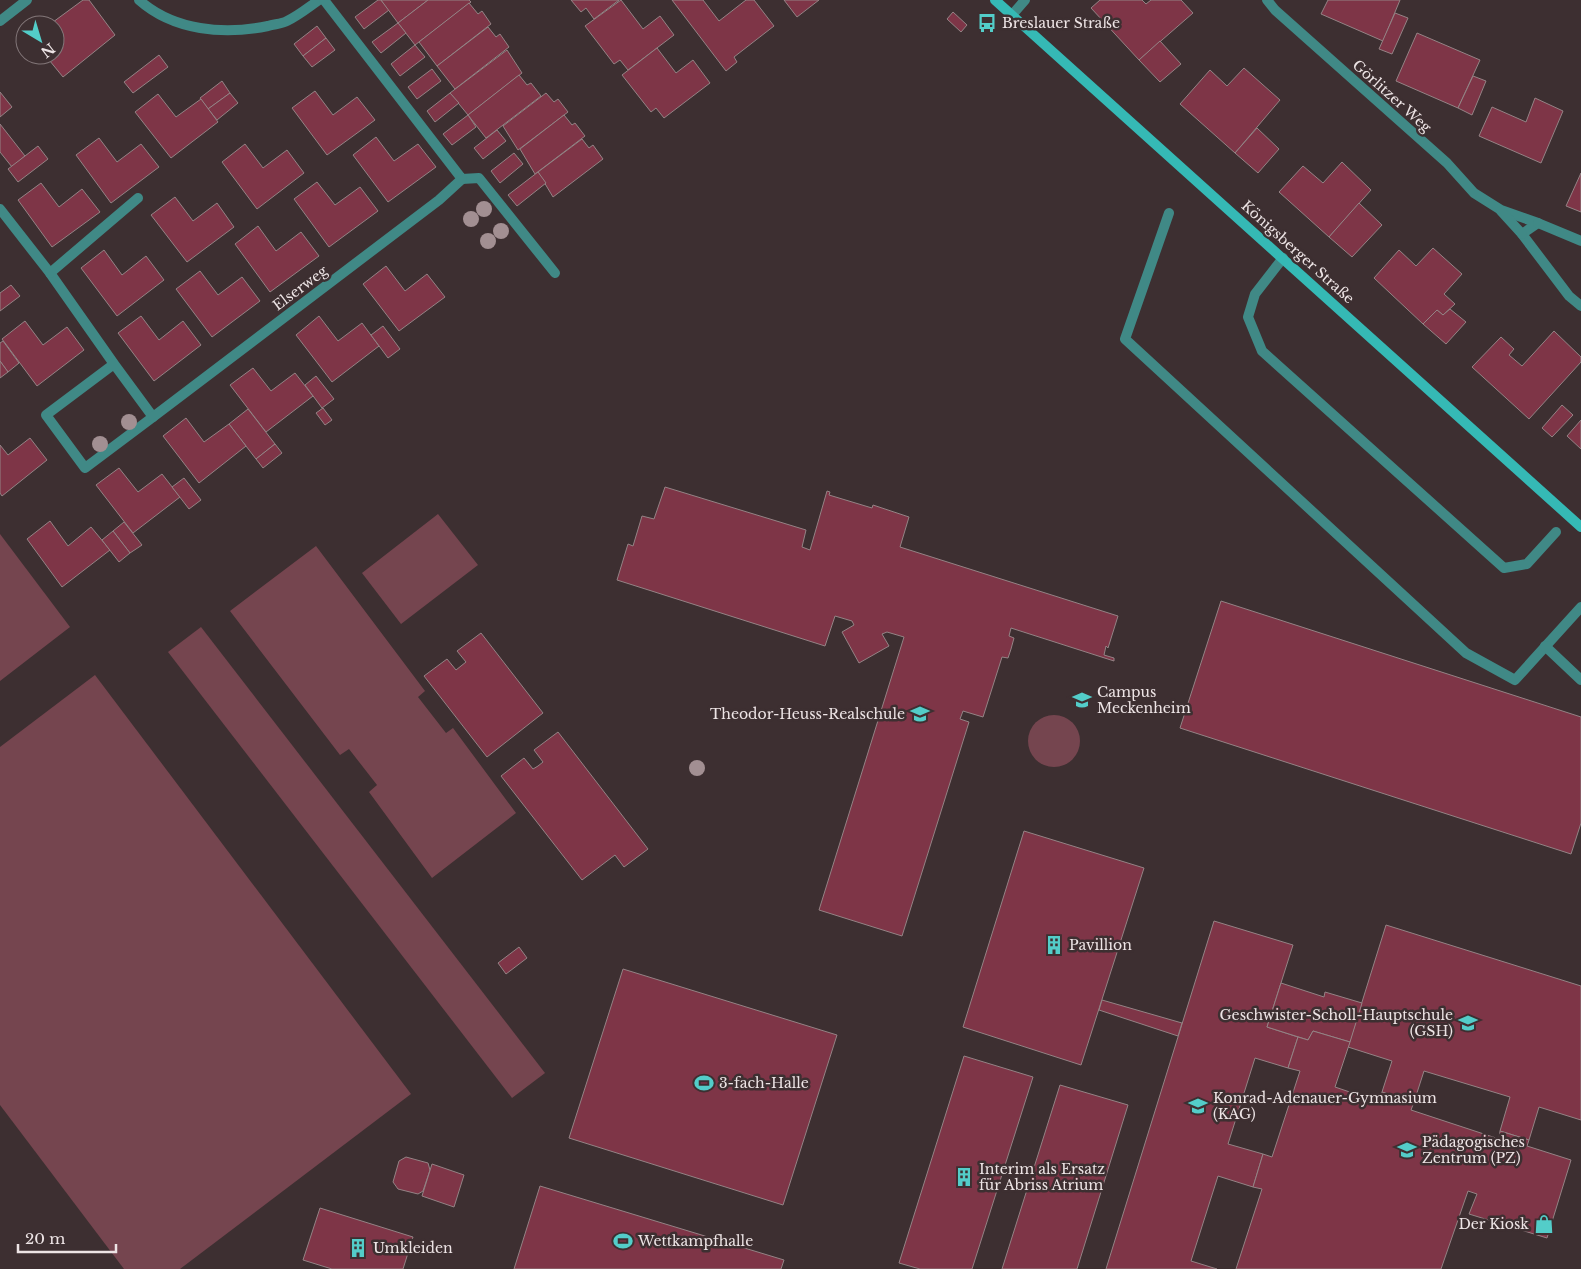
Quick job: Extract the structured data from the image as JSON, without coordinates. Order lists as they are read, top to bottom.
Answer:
{
  "streets": {
    "street": ["Görlitzer Weg", "Königsberger Straße", "Elserweg"]
  },
  "places": {
    "bus stop": ["Breslauer Straße"],
    "school or university": [
      "Campus Meckenheim",
      "Theodor-Heuss-Realschule",
      "Geschwister-Scholl-Hauptschule (GSH)",
      "Konrad-Adenauer-Gymnasium (KAG)",
      "Pädagogisches Zentrum (PZ)"
    ],
    "building": ["Pavillion", "Interim als Ersatz für Abriss Atrium", "Umkleiden"],
    "sports": ["3-fach-Halle", "Wettkampfhalle"],
    "shop": ["Der Kiosk"]
  },
  "scale_bar": "20 m",
  "north": "bottom right"
}
